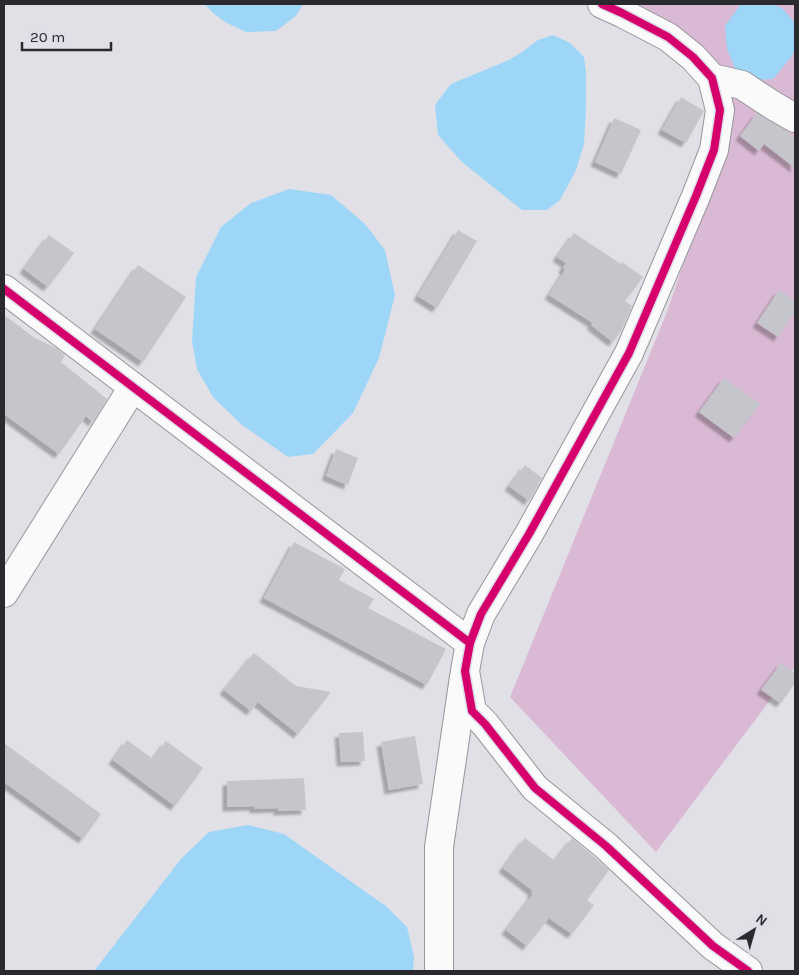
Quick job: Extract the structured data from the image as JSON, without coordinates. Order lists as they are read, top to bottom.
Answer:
{
  "scale_bar": "20 m",
  "north": "top right"
}
